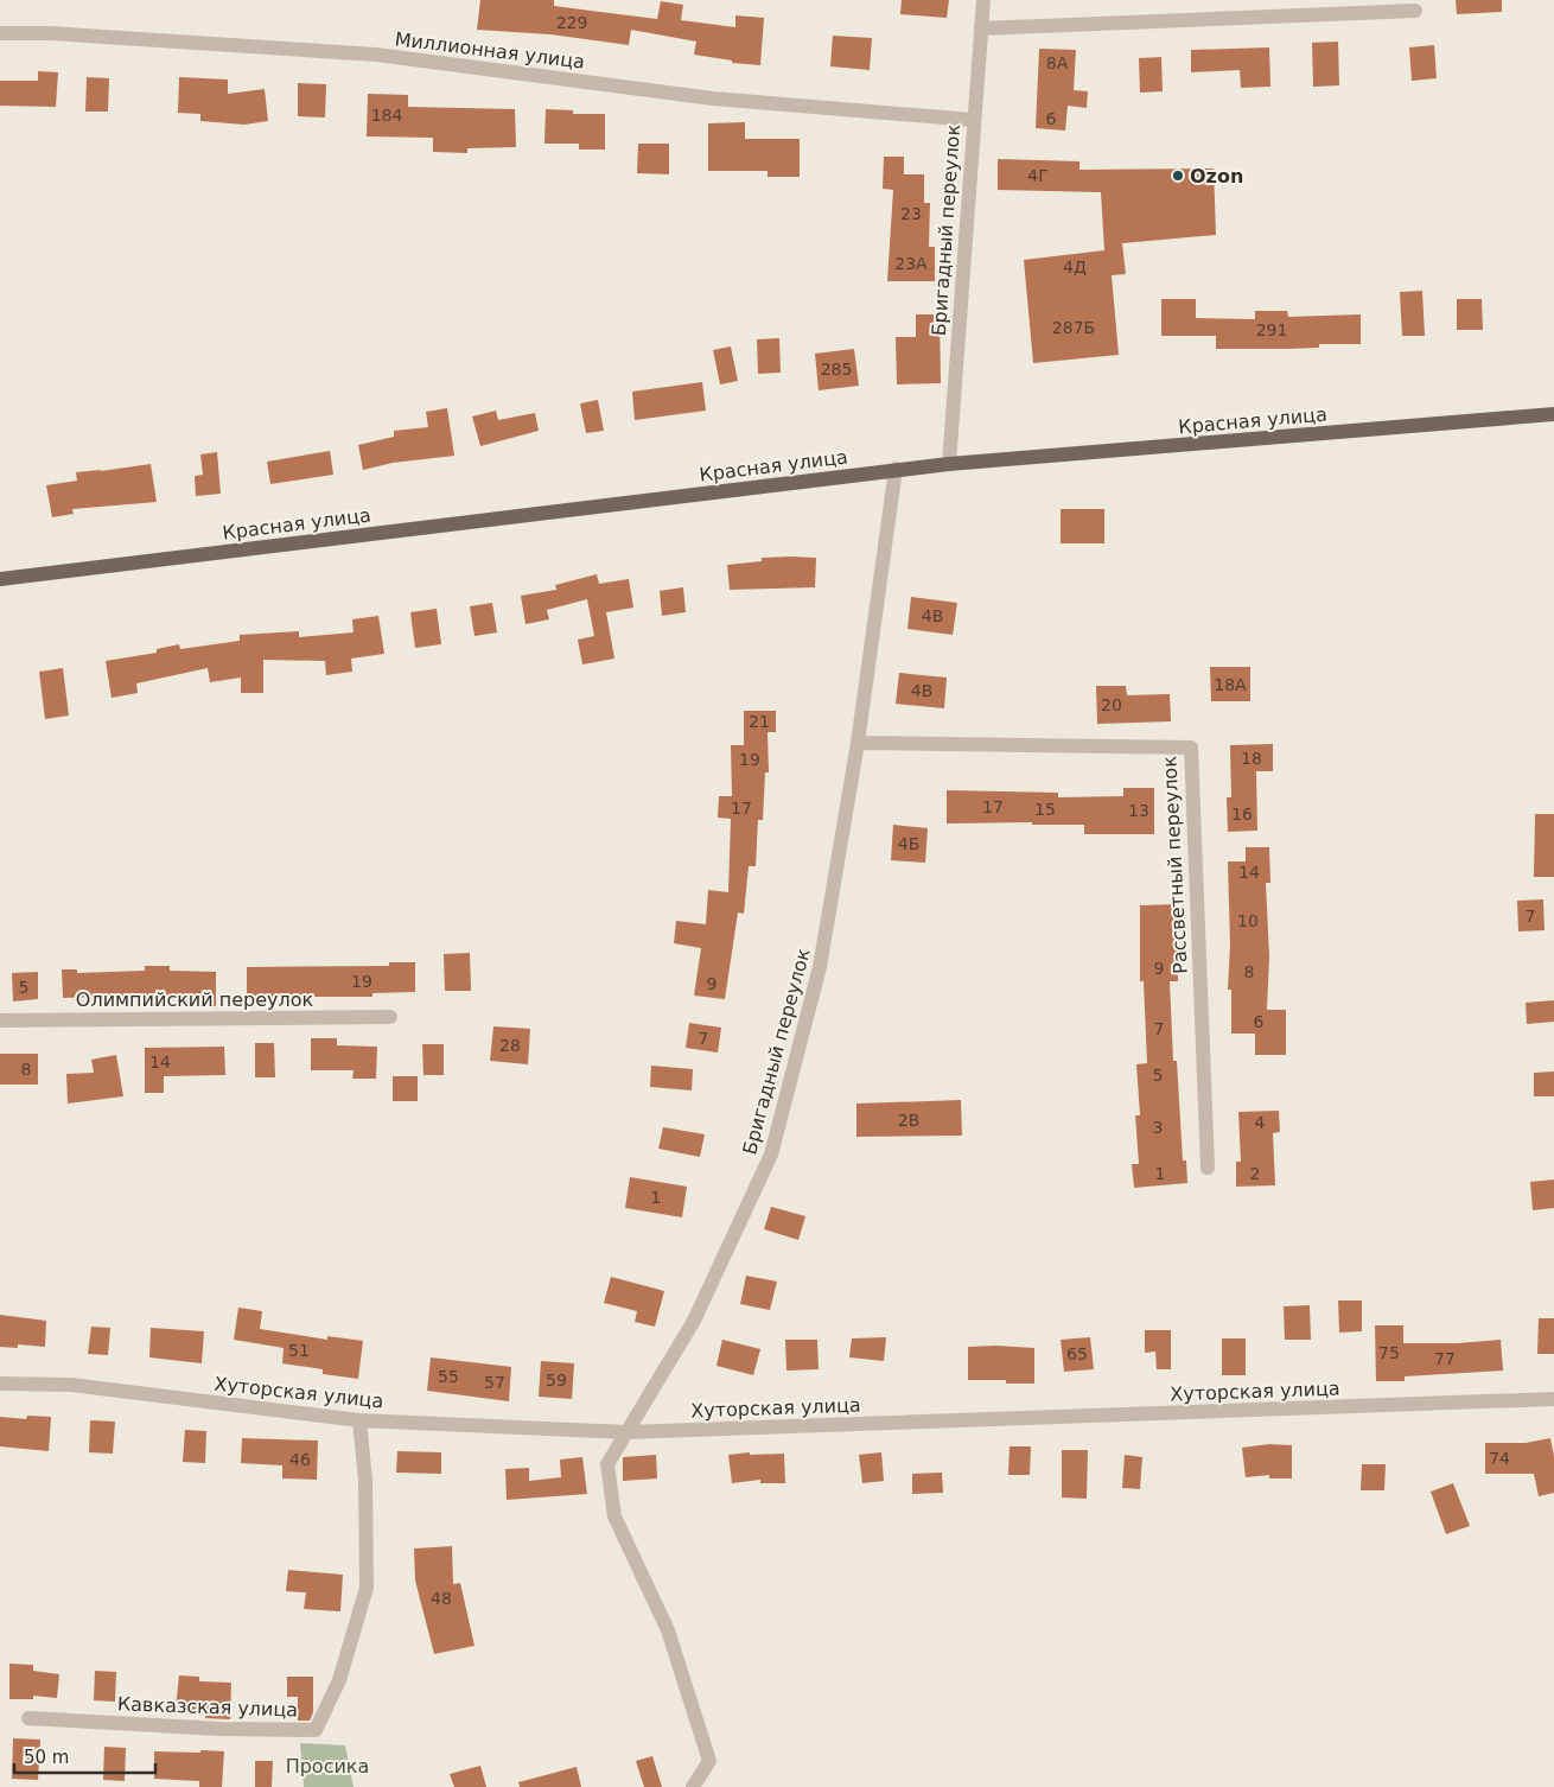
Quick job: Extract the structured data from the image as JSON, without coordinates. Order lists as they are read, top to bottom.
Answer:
{
  "streets": {
    "main road": ["Красная улица"],
    "street": [
      "Миллионная улица",
      "Бригадный переулок",
      "Рассветный переулок",
      "Олимпийский переулок",
      "Хуторская улица",
      "Кавказская улица"
    ]
  },
  "crossings": [
    ["Миллионная улица", "Бригадный переулок"],
    ["Бригадный переулок", "Красная улица"],
    ["Бригадный переулок", "Рассветный переулок"],
    ["Бригадный переулок", "Хуторская улица"],
    ["Хуторская улица", "Кавказская улица"]
  ],
  "parks": ["Просика"],
  "places": ["Ozon"],
  "house_numbers": [
    "229",
    "8А",
    "184",
    "6",
    "4Г",
    "23",
    "23А",
    "4Д",
    "287Б",
    "291",
    "285",
    "4В",
    "18А",
    "4В",
    "20",
    "21",
    "18",
    "19",
    "17",
    "17",
    "15",
    "13",
    "16",
    "4Б",
    "14",
    "7",
    "10",
    "9",
    "8",
    "19",
    "9",
    "5",
    "6",
    "7",
    "7",
    "28",
    "14",
    "8",
    "5",
    "2В",
    "4",
    "3",
    "1",
    "2",
    "1",
    "51",
    "75",
    "65",
    "77",
    "55",
    "59",
    "57",
    "74",
    "46",
    "48"
  ],
  "scale_bar": "50 m"
}
